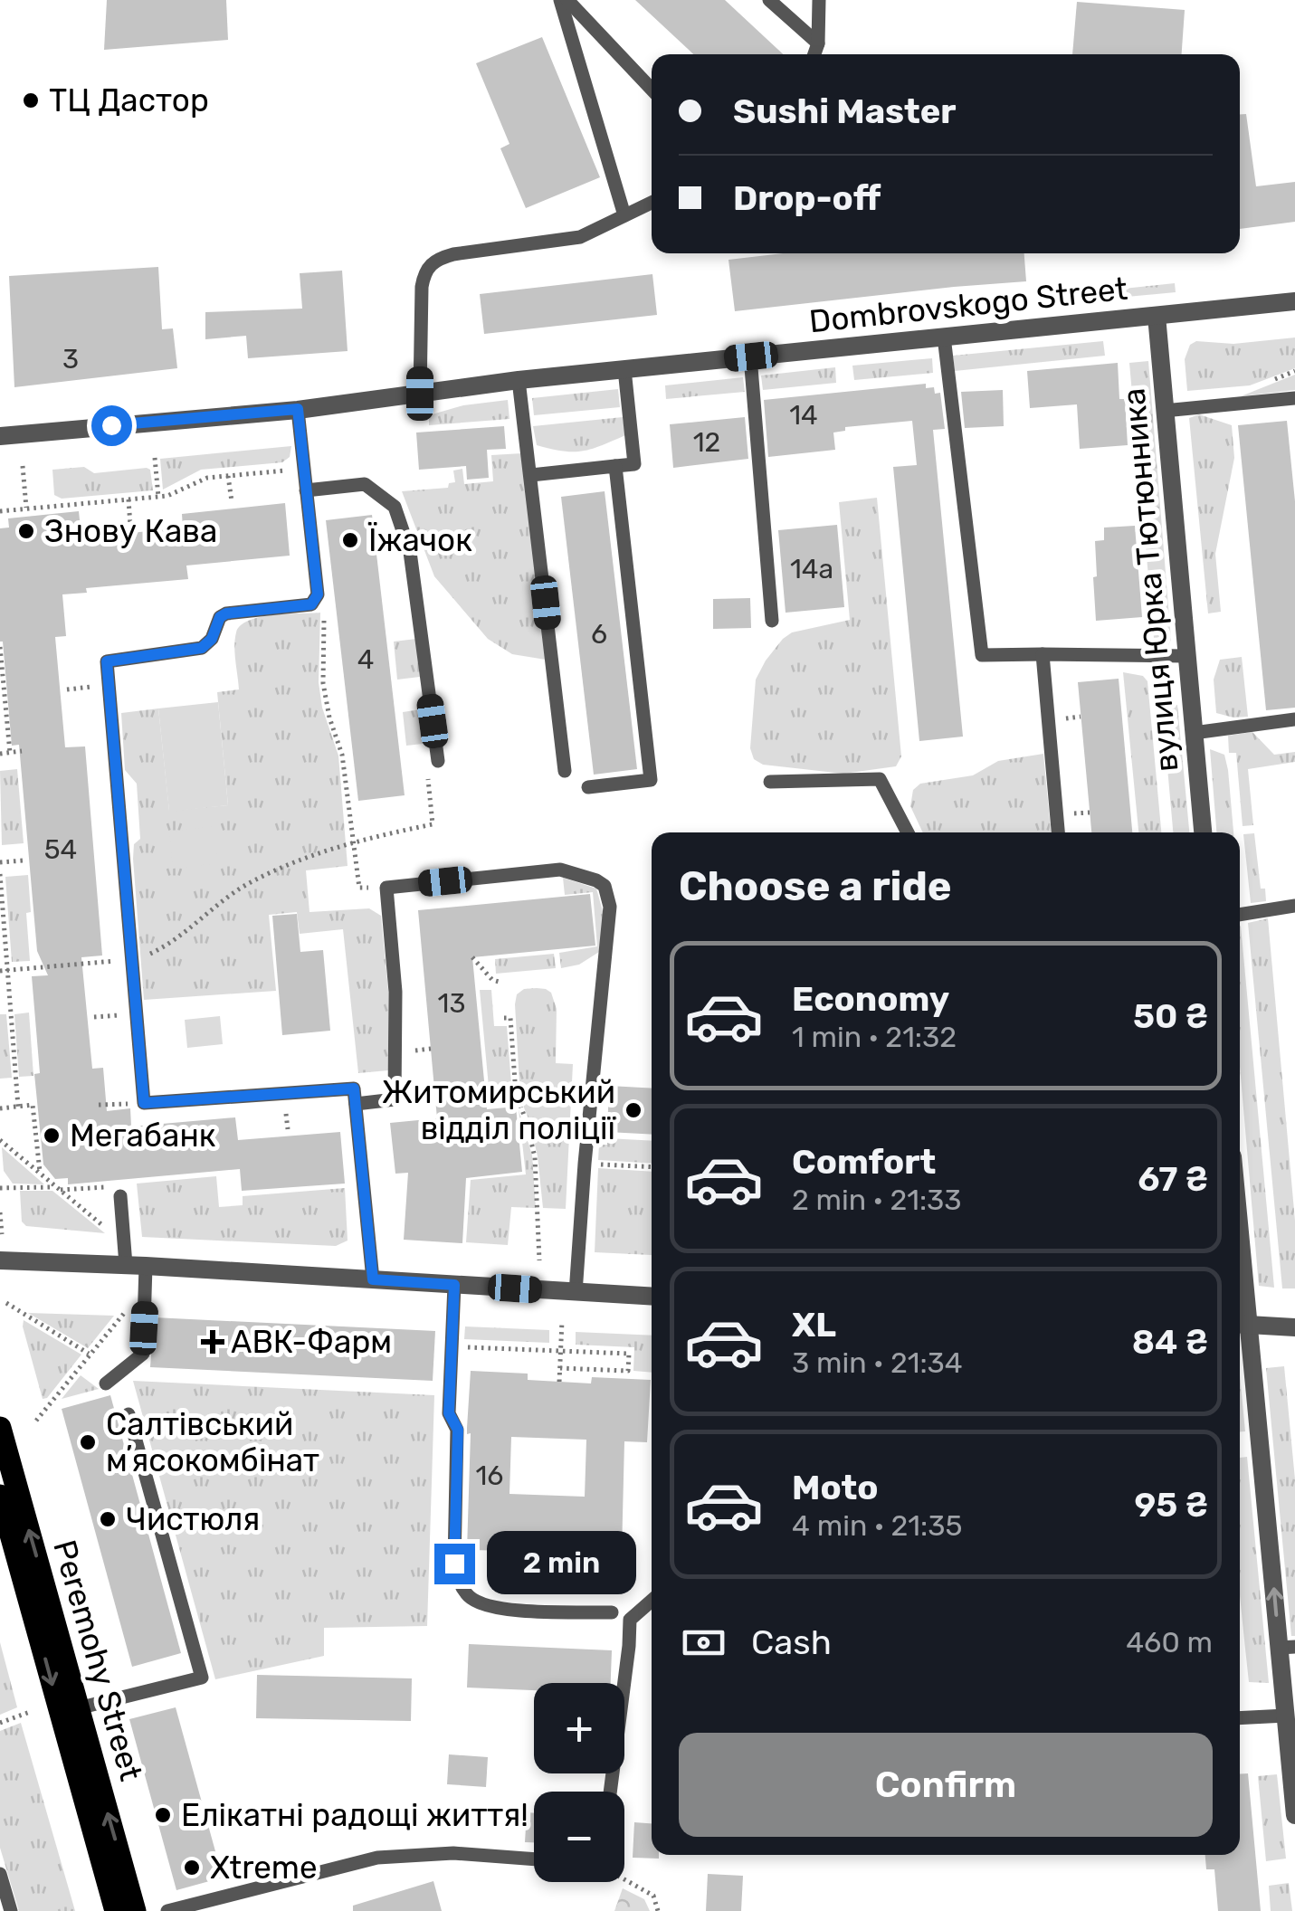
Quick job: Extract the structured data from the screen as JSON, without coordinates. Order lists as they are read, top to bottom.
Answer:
{
  "streets": {
    "main road": ["Peremohy Street"],
    "street": ["Dombrovskogo Street", "вулиця Юрка Тютюнника"]
  },
  "crossings": [
    ["Dombrovskogo Street", "вулиця Юрка Тютюнника"]
  ],
  "places": {
    "other": [
      "ТЦ Дастор",
      "Знову Кава",
      "Їжачок",
      "Житомирський відділ поліції",
      "Мегабанк",
      "Салтівський мʼясокомбінат",
      "Чистюля",
      "Елікатні радощі життя!",
      "Xtreme"
    ],
    "health": ["АВК-Фарм"]
  },
  "house_numbers": [
    "3",
    "14",
    "12",
    "14а",
    "6",
    "4",
    "54",
    "13",
    "16"
  ],
  "page": {
    "banner": ["Sushi Master", "Drop-off"],
    "heading": "Choose a ride",
    "list": [
      {
        "name": "Economy",
        "note": "1 min · 21:32",
        "value": "50 ₴"
      },
      {
        "name": "Comfort",
        "note": "2 min · 21:33",
        "value": "67 ₴"
      },
      {
        "name": "XL",
        "note": "3 min · 21:34",
        "value": "84 ₴"
      },
      {
        "name": "Moto",
        "note": "4 min · 21:35",
        "value": "95 ₴"
      }
    ],
    "bubble": "2 min",
    "pay": ["Cash", "460 m"],
    "map_buttons": ["+", "−"],
    "buttons": "Confirm"
  }
}
